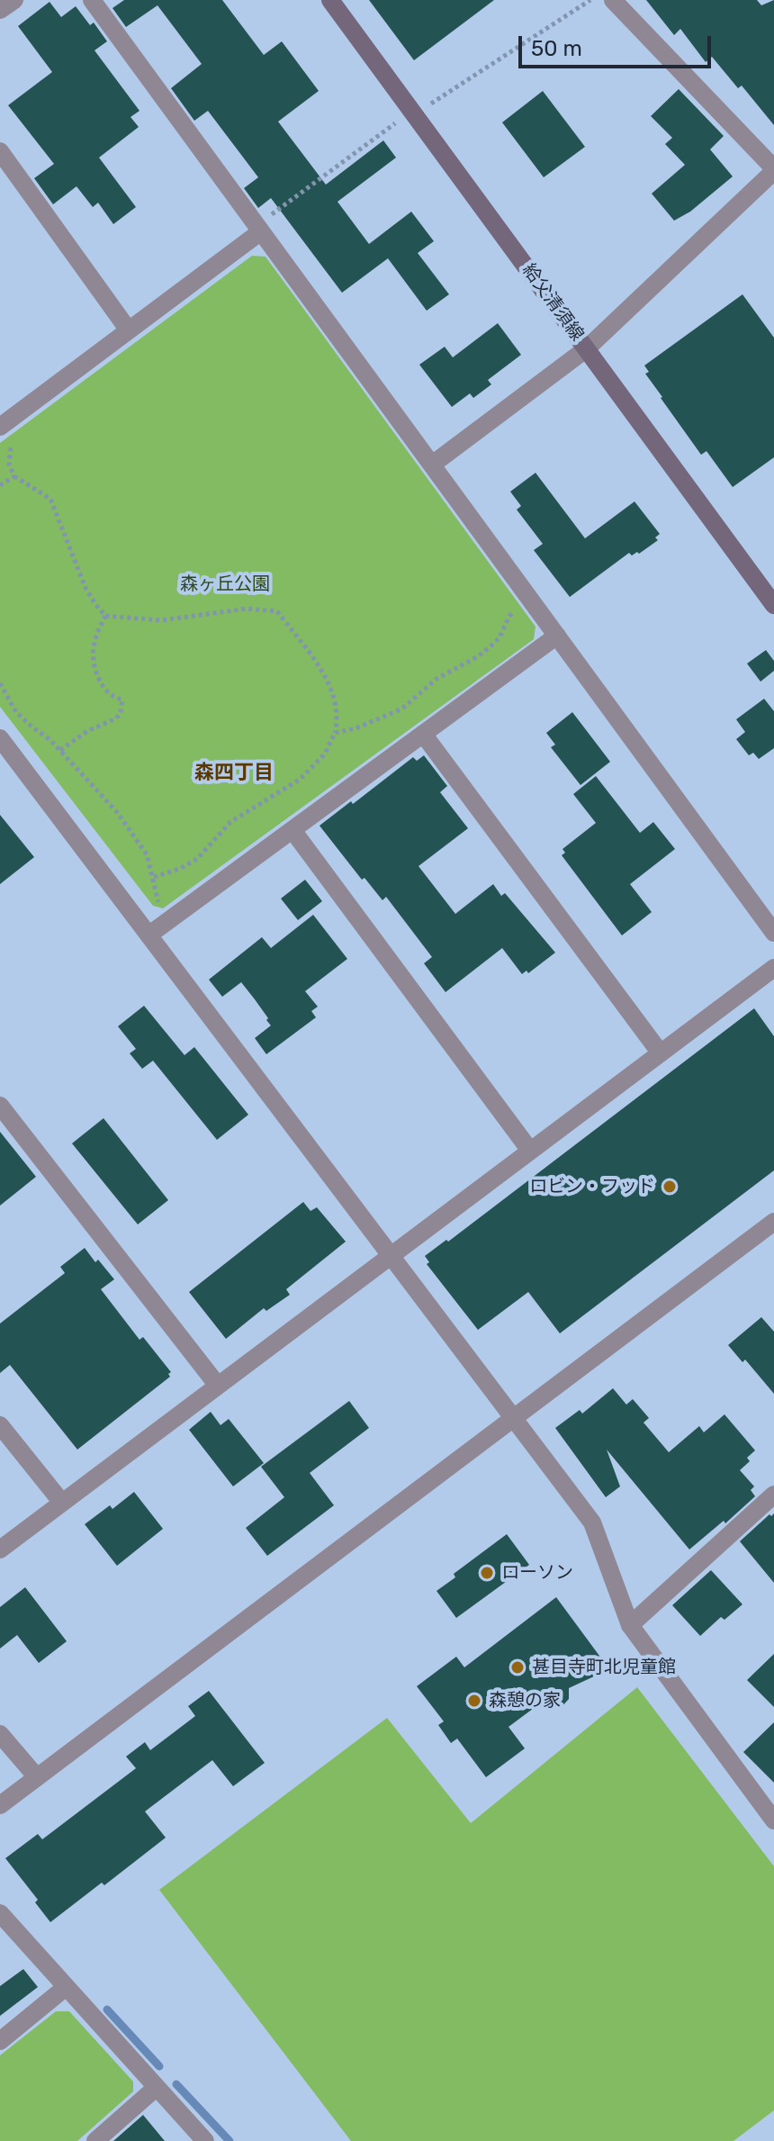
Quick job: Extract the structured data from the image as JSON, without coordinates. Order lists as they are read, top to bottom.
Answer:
{
  "streets": {
    "main road": ["給父清須線"]
  },
  "districts": ["森四丁目"],
  "parks": ["森ヶ丘公園"],
  "places": [
    "ロビン・フッド",
    "ローソン",
    "甚目寺町北児童館",
    "森憩の家"
  ],
  "scale_bar": "50 m"
}
